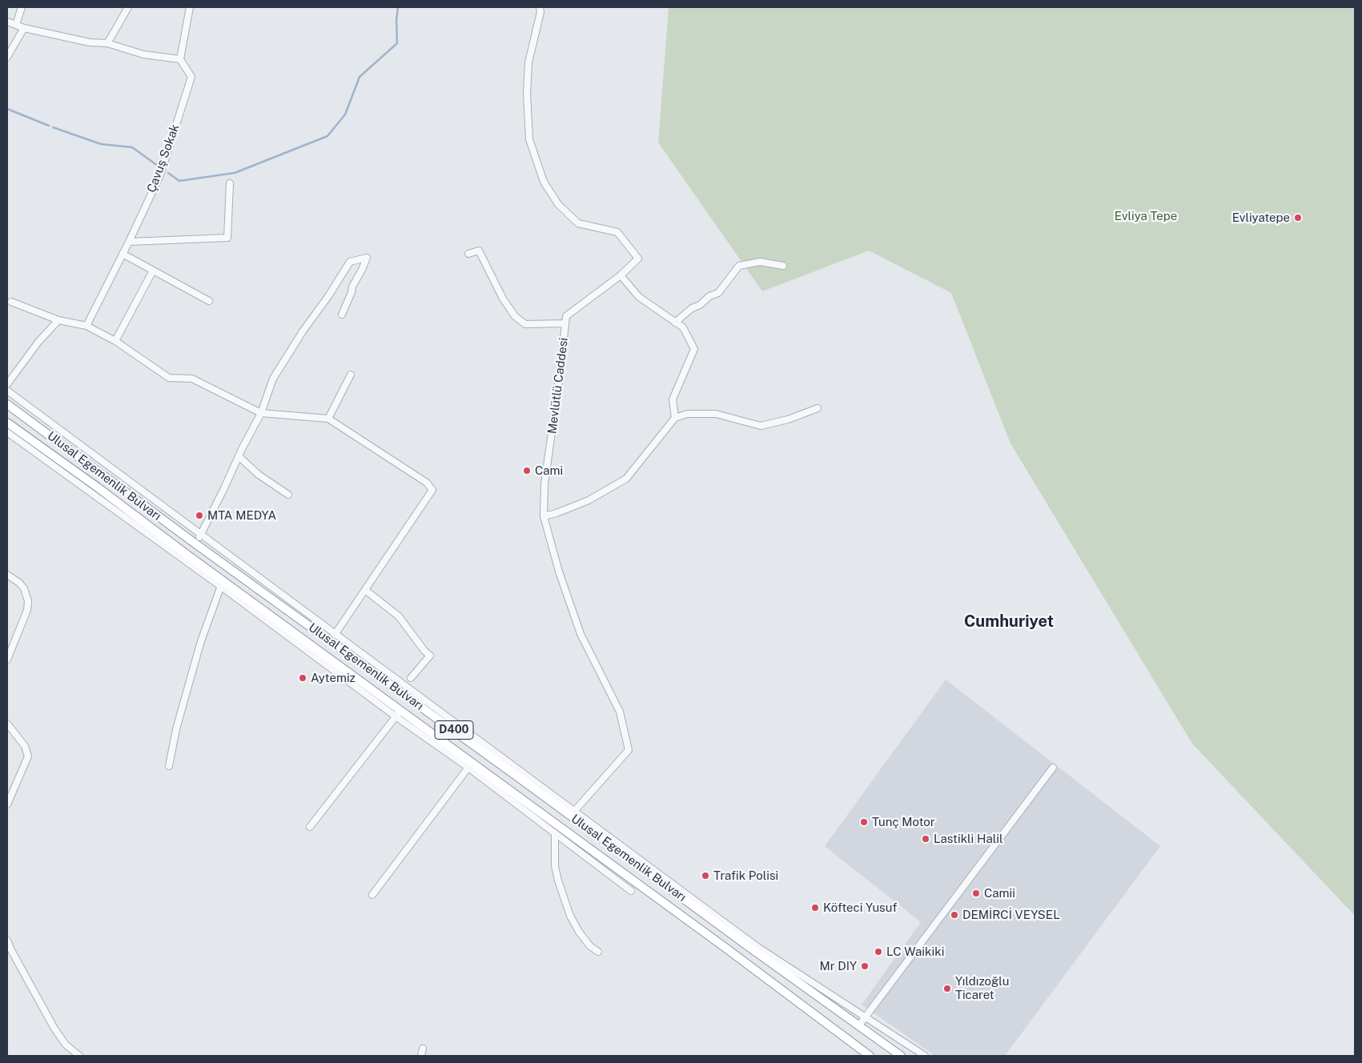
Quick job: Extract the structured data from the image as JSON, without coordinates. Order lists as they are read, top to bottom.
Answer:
{
  "streets": {
    "highway": ["Ulusal Egemenlik Bulvarı", "D400"],
    "street": ["Çavuş Sokak", "Mevlütlü Caddesi"]
  },
  "crossings": [
    ["Mevlütlü Caddesi", "Ulusal Egemenlik Bulvarı"]
  ],
  "districts": ["Cumhuriyet"],
  "parks": ["Evliya Tepe"],
  "places": [
    "Evliyatepe",
    "Cami",
    "MTA MEDYA",
    "Aytemiz",
    "Tunç Motor",
    "Lastikli Halil",
    "Trafik Polisi",
    "Camii",
    "Köfteci Yusuf",
    "DEMİRCİ VEYSEL",
    "LC Waikiki",
    "Mr DIY",
    "Yıldızoğlu Ticaret"
  ]
}
